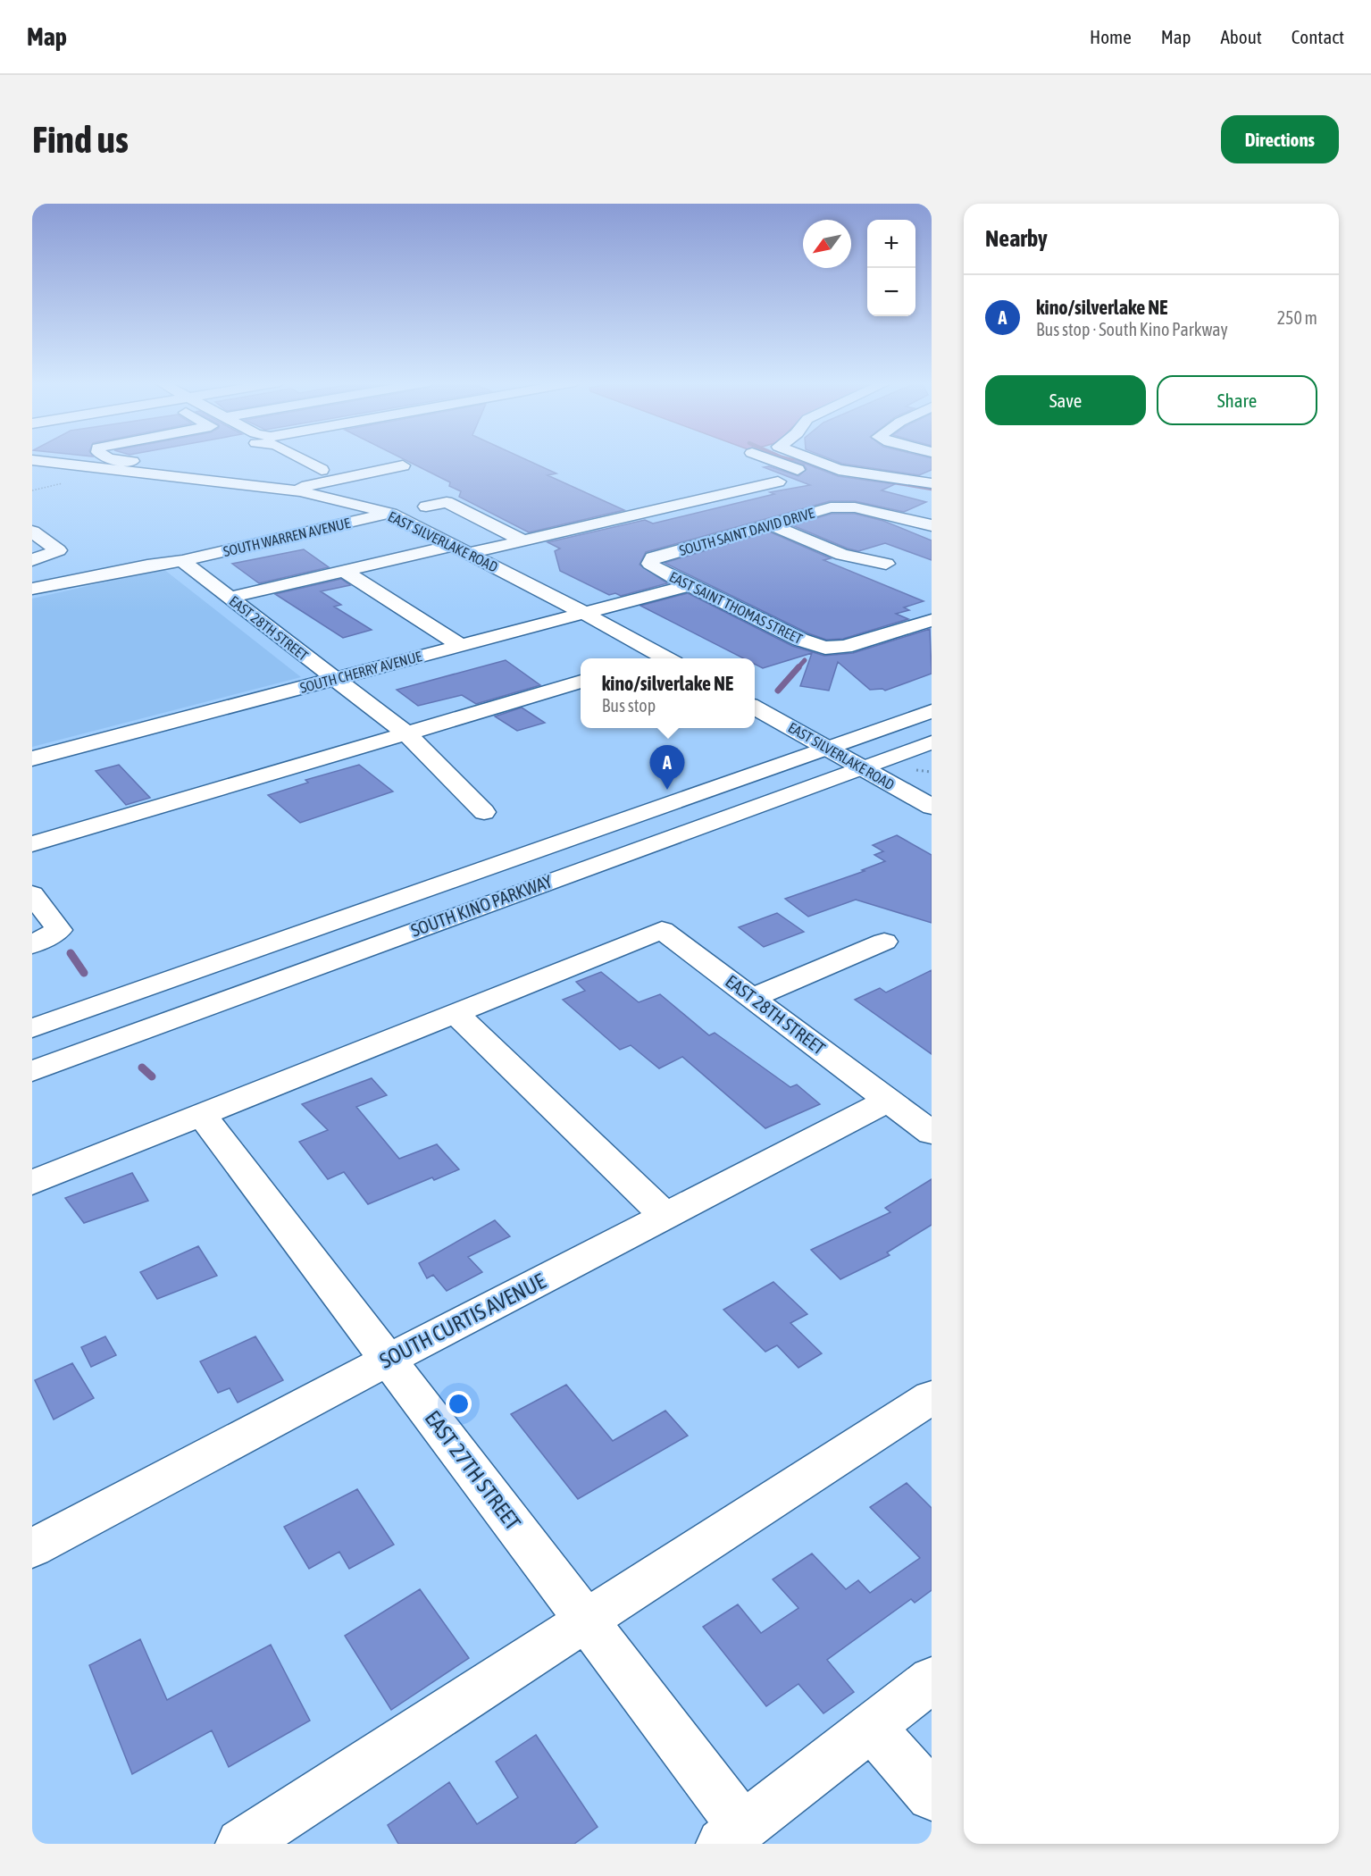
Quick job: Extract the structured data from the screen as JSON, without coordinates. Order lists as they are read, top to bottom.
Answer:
{
  "streets": {
    "street": [
      "SOUTH SAINT DAVID DRIVE",
      "SOUTH WARREN AVENUE",
      "EAST SILVERLAKE ROAD",
      "EAST SAINT THOMAS STREET",
      "EAST 28TH STREET",
      "SOUTH CHERRY AVENUE",
      "SOUTH KINO PARKWAY",
      "SOUTH CURTIS AVENUE",
      "EAST 27TH STREET"
    ]
  },
  "crossings": [
    ["SOUTH SAINT DAVID DRIVE", "EAST SAINT THOMAS STREET"],
    ["SOUTH WARREN AVENUE", "EAST SILVERLAKE ROAD"],
    ["SOUTH WARREN AVENUE", "EAST 28TH STREET"],
    ["EAST SILVERLAKE ROAD", "SOUTH CHERRY AVENUE"],
    ["EAST SILVERLAKE ROAD", "SOUTH KINO PARKWAY"],
    ["EAST SAINT THOMAS STREET", "SOUTH CHERRY AVENUE"],
    ["EAST 28TH STREET", "SOUTH CHERRY AVENUE"],
    ["EAST 28TH STREET", "SOUTH CURTIS AVENUE"],
    ["SOUTH CURTIS AVENUE", "EAST 27TH STREET"]
  ],
  "north": "bottom left",
  "page": {
    "header": "Map",
    "nav": [
      "Home",
      "Map",
      "About",
      "Contact"
    ],
    "buttons": [
      "Directions",
      ["Save", "Share"]
    ],
    "title": "Find us",
    "heading": "Nearby",
    "map_buttons": ["+", "−"],
    "list": [
      {
        "mark": "A",
        "name": "kino/silverlake NE",
        "note": "Bus stop · South Kino Parkway",
        "value": "250 m"
      }
    ],
    "popup": ["kino/silverlake NE", "Bus stop"],
    "pins": "A"
  }
}
